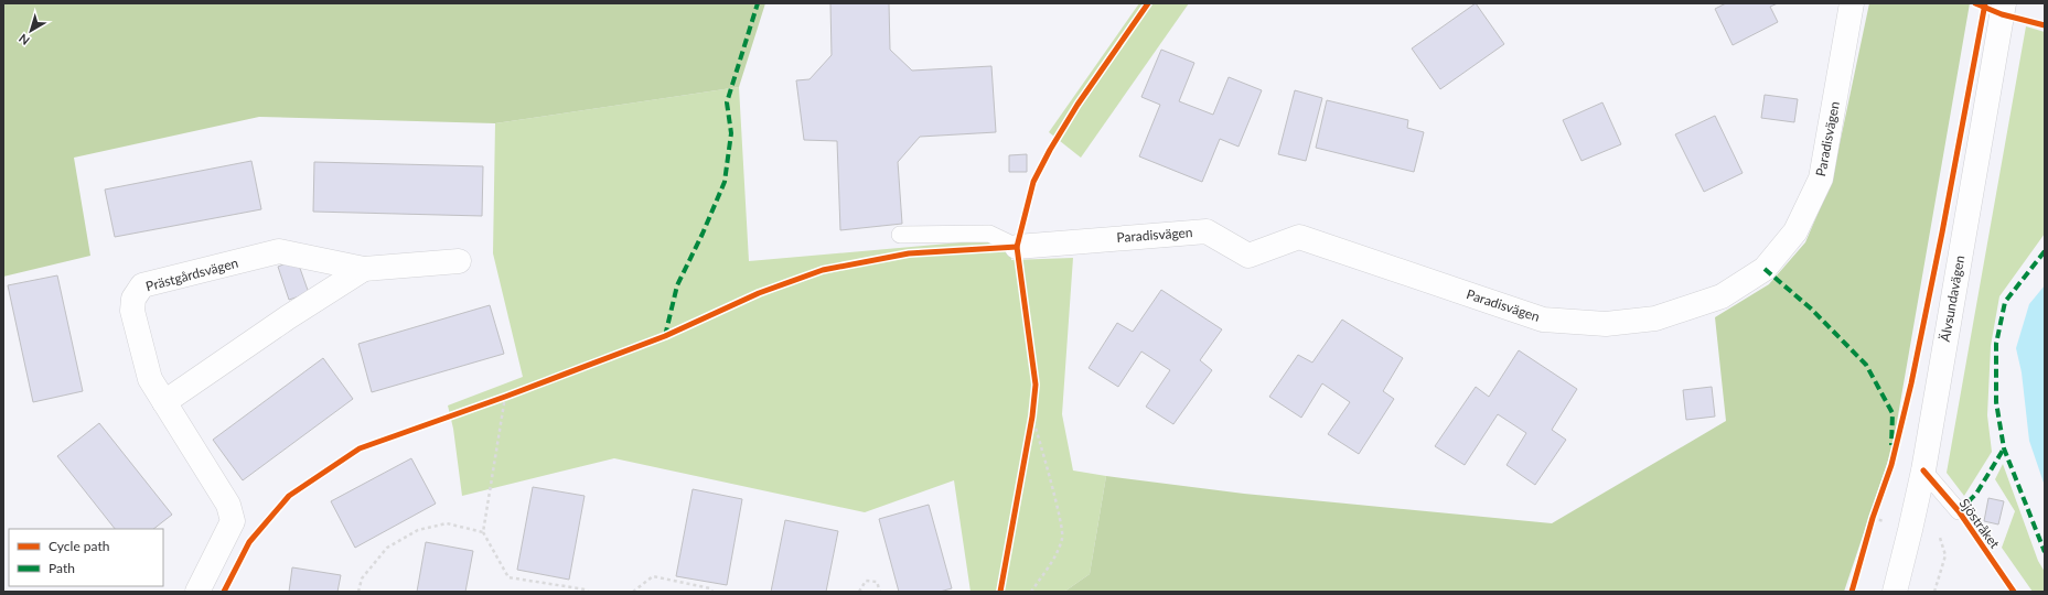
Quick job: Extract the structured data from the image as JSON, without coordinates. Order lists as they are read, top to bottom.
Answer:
{
  "streets": {
    "street": ["Paradisvägen", "Prästgårdsvägen", "Älvsundavägen"],
    "lane": ["Sjöstråket"]
  },
  "crossings": [
    ["Älvsundavägen", "Sjöstråket"]
  ],
  "legend": ["Cycle path", "Path"],
  "north": "bottom left"
}
